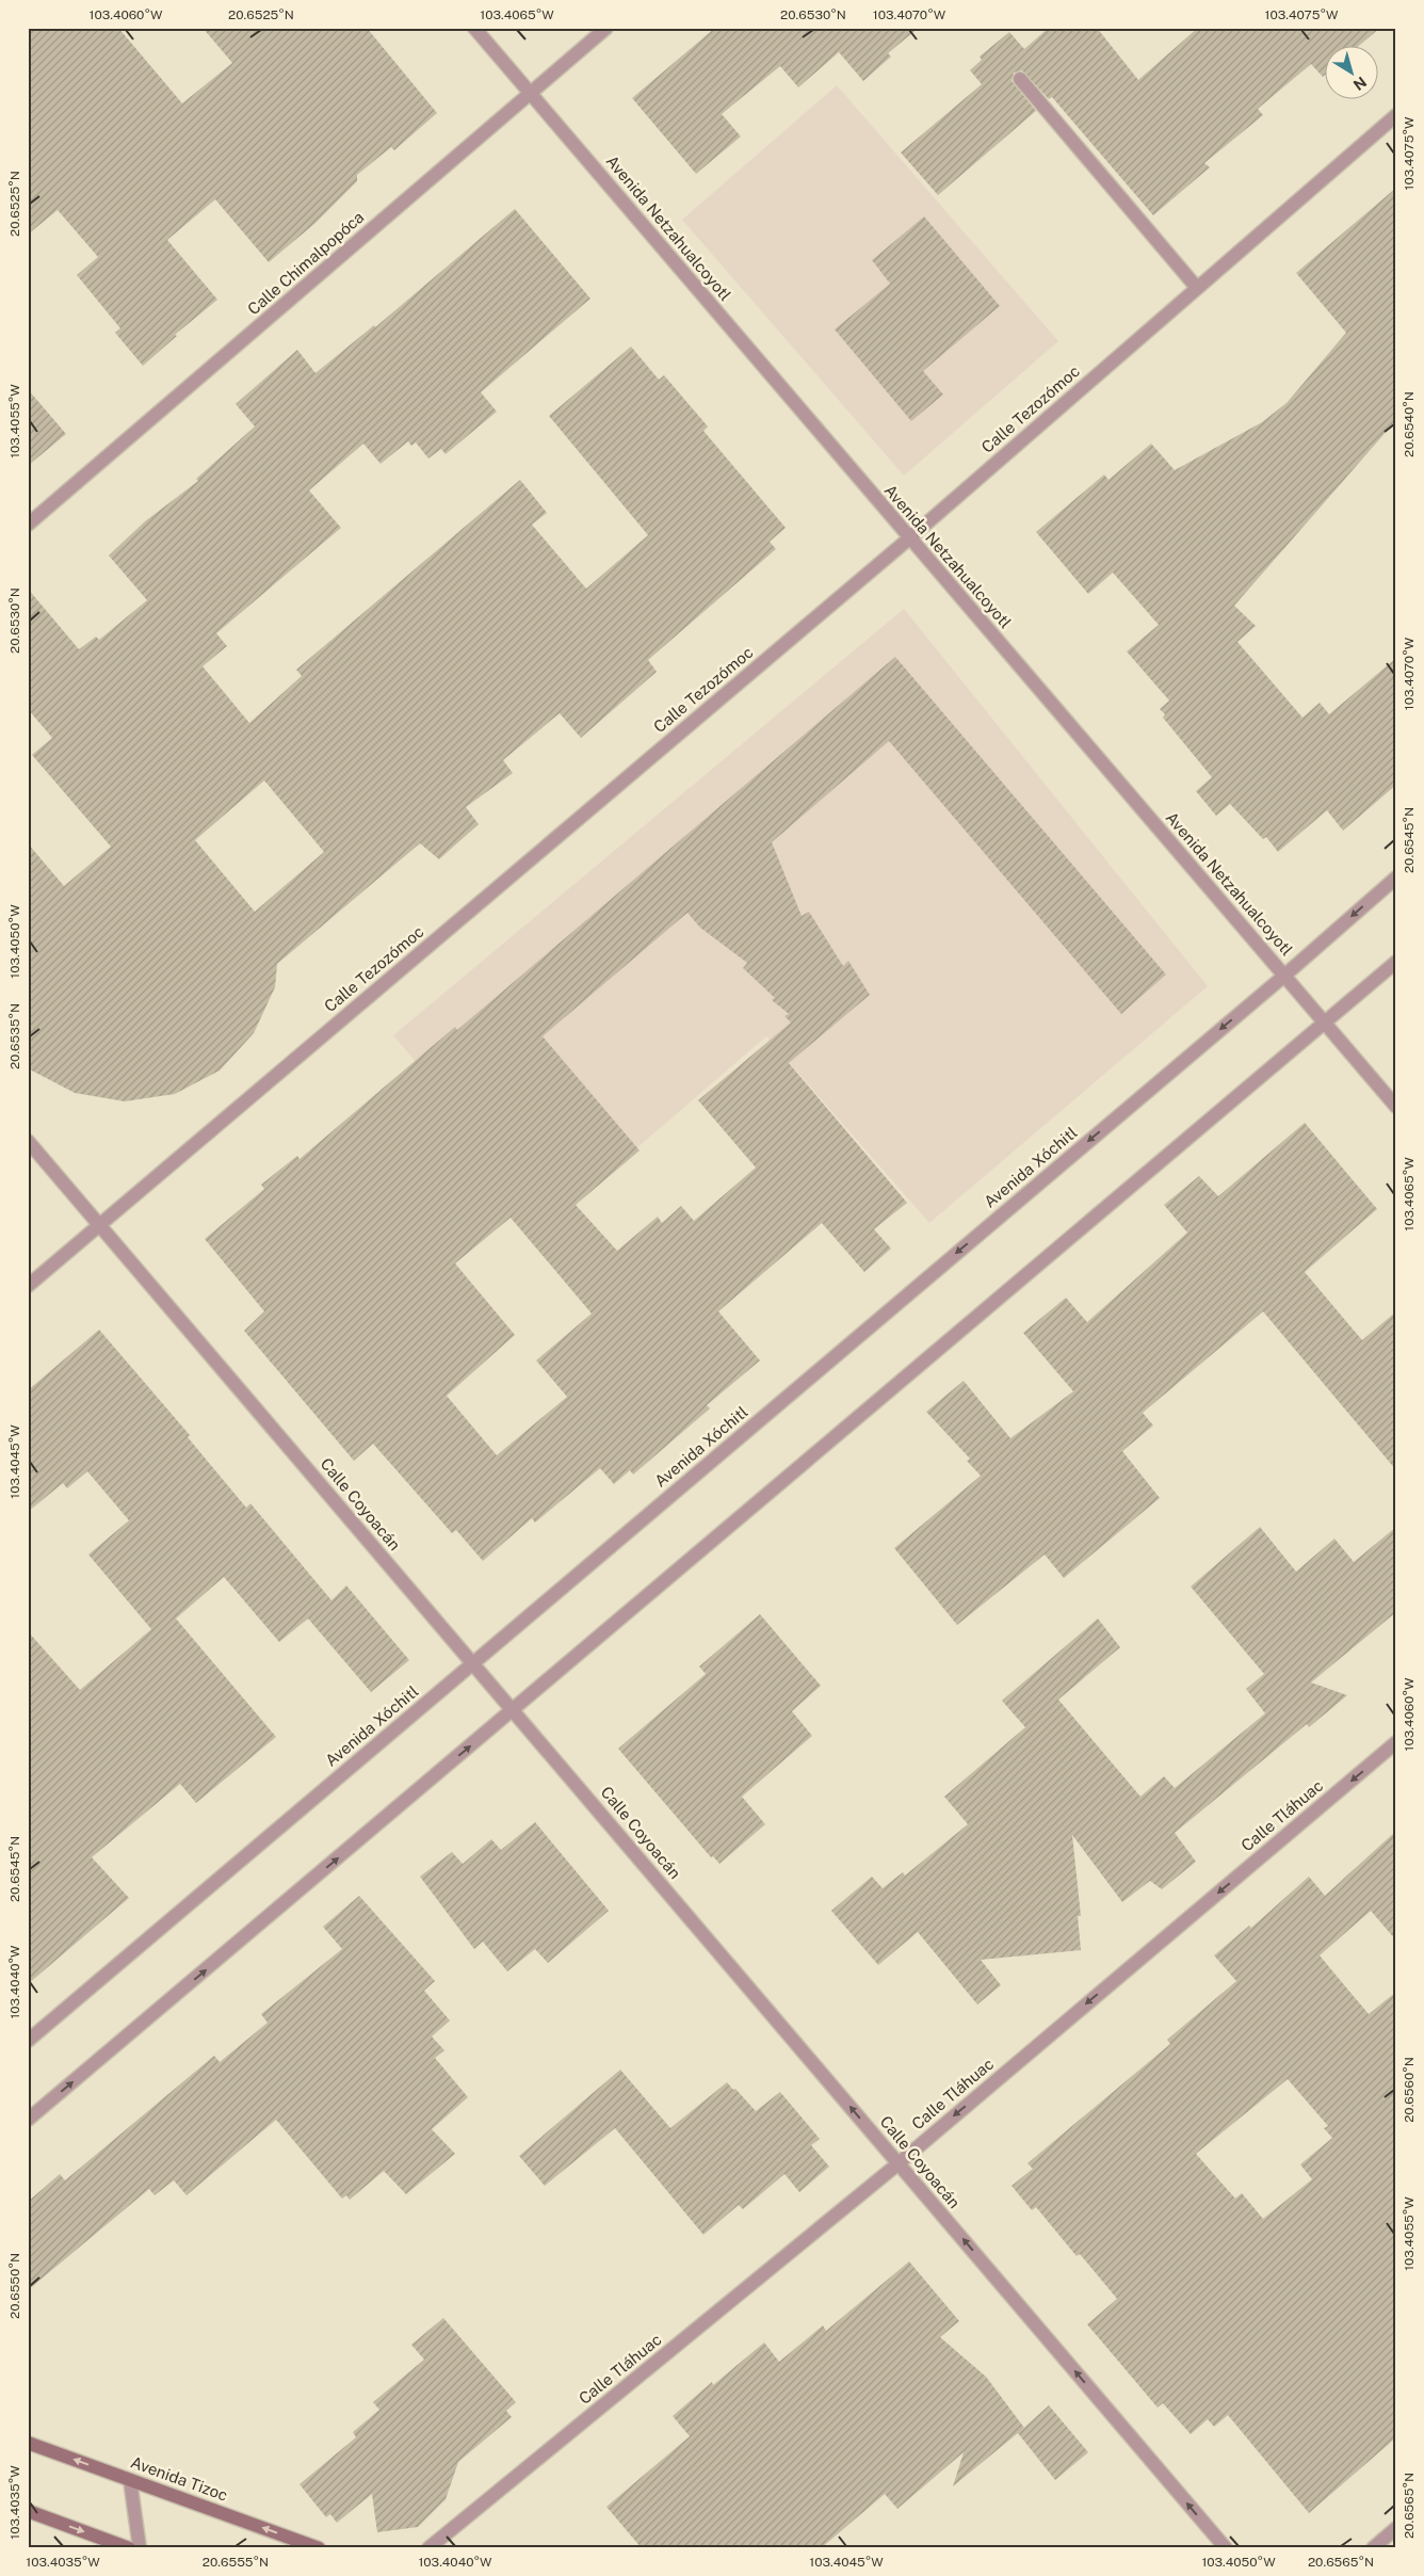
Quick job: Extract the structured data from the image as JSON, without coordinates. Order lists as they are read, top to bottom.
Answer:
{
  "streets": {
    "main road": ["Avenida Tizoc"],
    "street": [
      "Avenida Netzahualcoyotl",
      "Calle Chimalpopóca",
      "Calle Tezozómoc",
      "Avenida Xóchitl",
      "Calle Coyoacán",
      "Calle Tláhuac"
    ]
  },
  "crossings": [
    ["Avenida Netzahualcoyotl", "Calle Chimalpopóca"],
    ["Avenida Netzahualcoyotl", "Calle Tezozómoc"],
    ["Avenida Netzahualcoyotl", "Avenida Xóchitl"],
    ["Calle Tezozómoc", "Calle Coyoacán"],
    ["Avenida Xóchitl", "Calle Coyoacán"],
    ["Calle Coyoacán", "Calle Tláhuac"]
  ],
  "one_way": ["Calle Coyoacán", "Calle Tláhuac"],
  "north": "bottom right",
  "coordinates": [
    "103.4060°W",
    "20.6525°N",
    "103.4065°W",
    "20.6530°N",
    "103.4070°W",
    "103.4075°W",
    "103.4055°W",
    "20.6540°N",
    "20.6545°N",
    "103.4050°W",
    "20.6535°N",
    "103.4045°W",
    "103.4040°W",
    "20.6560°N",
    "20.6550°N",
    "103.4035°W",
    "20.6565°N",
    "20.6555°N"
  ]
}
